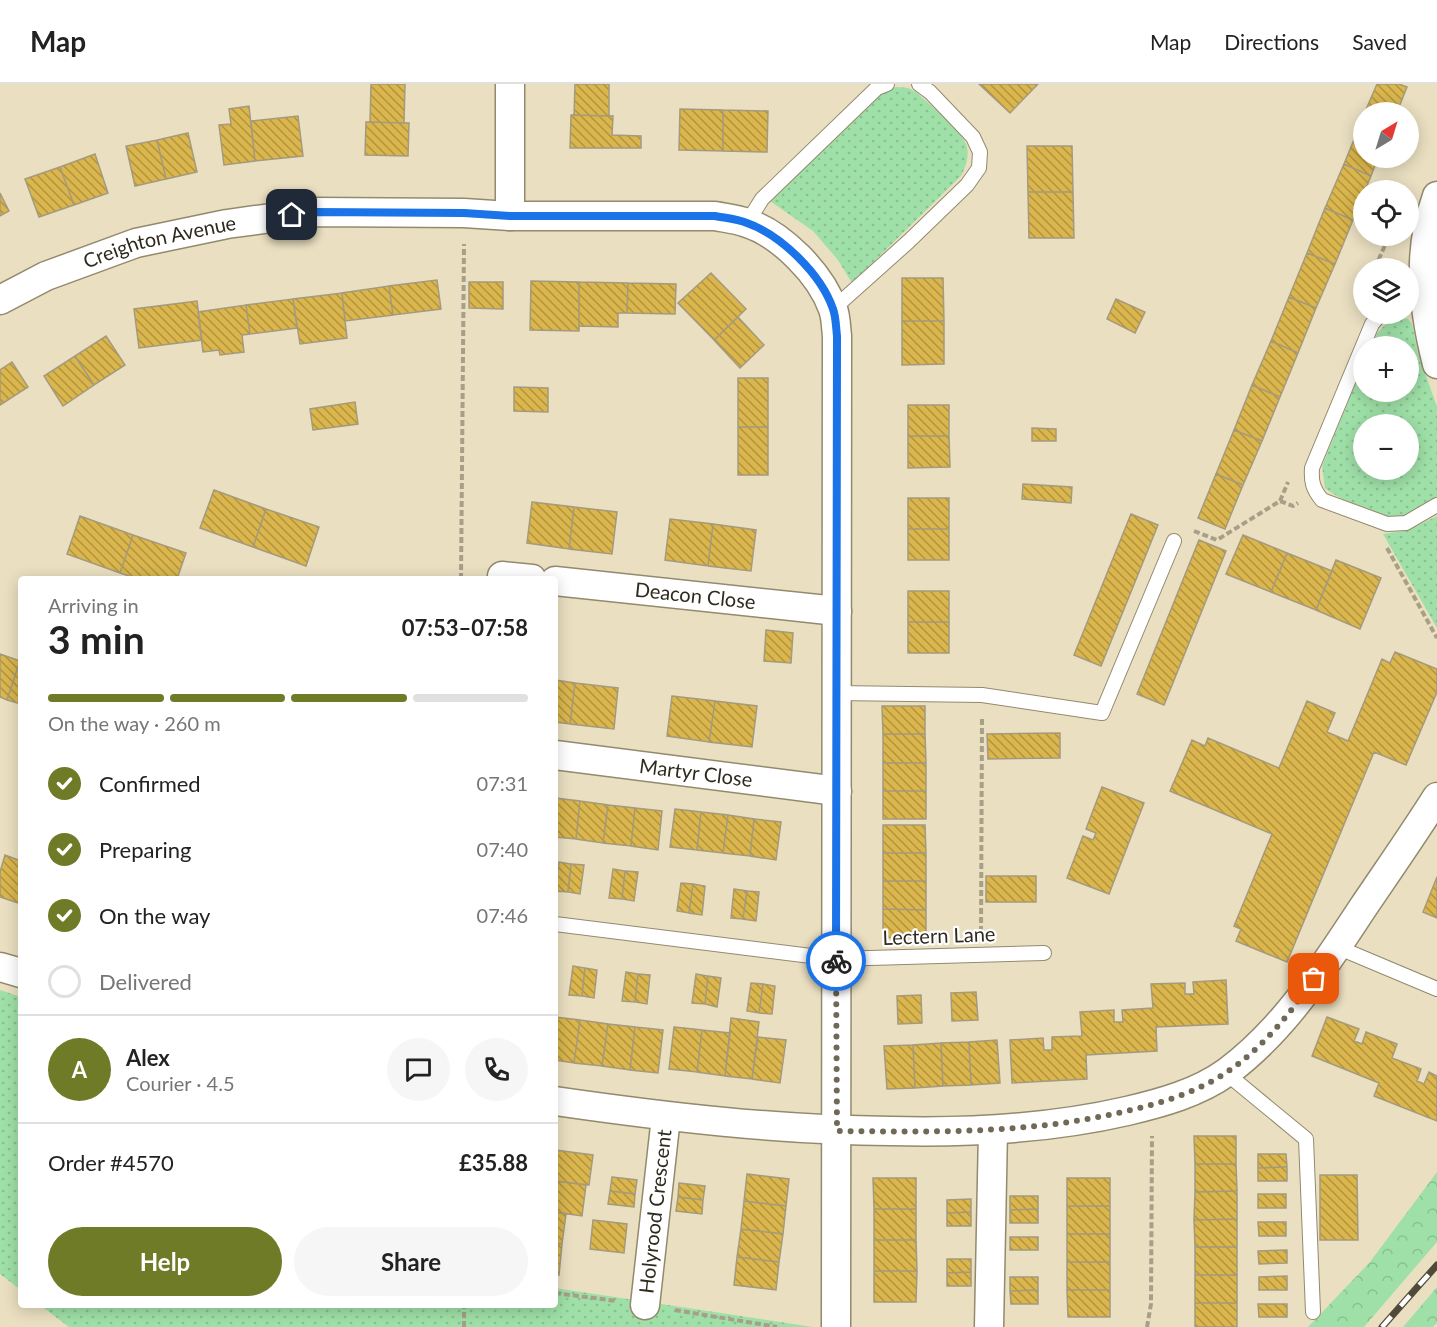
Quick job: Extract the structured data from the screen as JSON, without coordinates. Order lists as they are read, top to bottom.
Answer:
{
  "streets": {
    "street": [
      "Creighton Avenue",
      "Deacon Close",
      "Martyr Close",
      "Holyrood Crescent"
    ],
    "lane": ["Lectern Lane"]
  },
  "crossings": [
    ["Creighton Avenue", "Deacon Close"],
    ["Creighton Avenue", "Martyr Close"],
    ["Creighton Avenue", "Lectern Lane"],
    ["Creighton Avenue", "Holyrood Crescent"]
  ],
  "north": "top right",
  "page": {
    "header": "Map",
    "nav": ["Map", "Directions", "Saved"],
    "map_buttons": ["+", "−"],
    "heading": ["3 min", "Arriving in", "07:53–07:58"],
    "panel": [
      "Alex",
      "Courier · 4.5",
      "Order #4570",
      "£35.88"
    ],
    "bar": "On the way · 260 m",
    "list": [
      ["Confirmed", "07:31"],
      ["Preparing", "07:40"],
      ["On the way", "07:46"],
      "Delivered"
    ],
    "round": "A",
    "buttons": ["Help", "Share"]
  }
}
